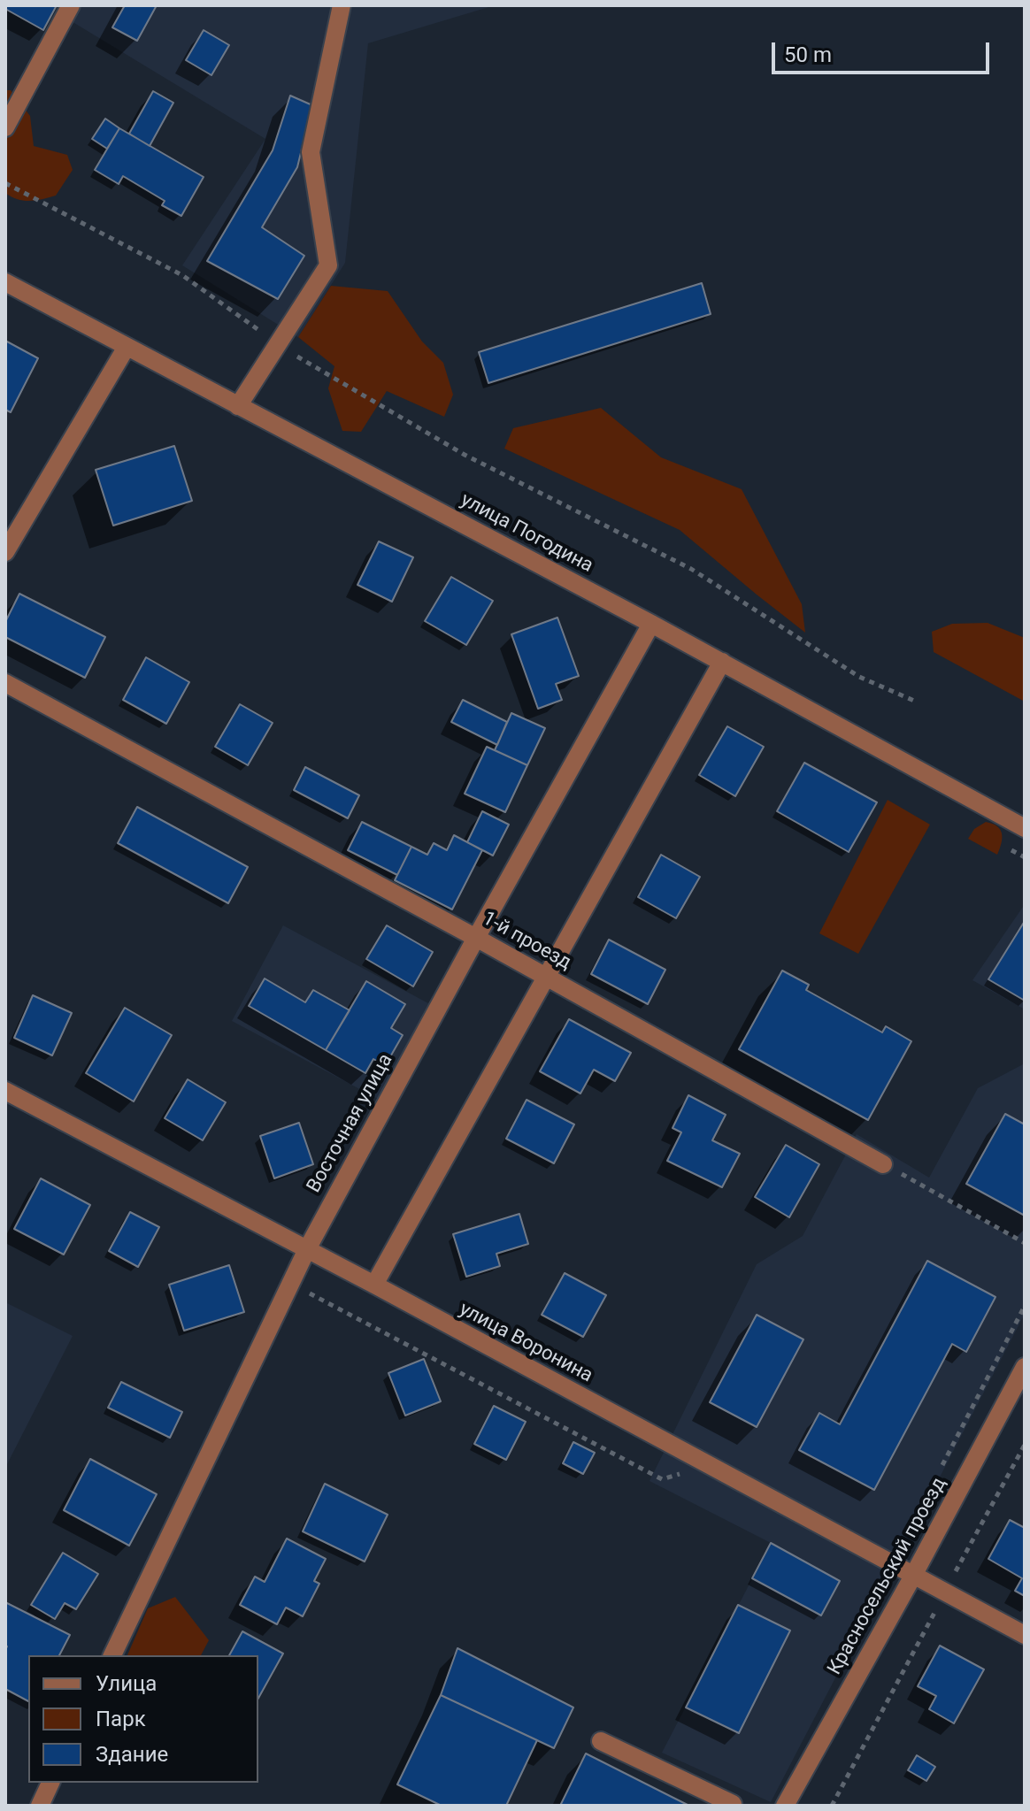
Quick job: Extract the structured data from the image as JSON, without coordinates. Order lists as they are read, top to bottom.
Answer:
{
  "streets": {
    "street": [
      "улица Погодина",
      "1-й проезд",
      "Восточная улица",
      "улица Воронина",
      "Красносельский проезд"
    ]
  },
  "crossings": [
    ["улица Погодина", "Восточная улица"],
    ["1-й проезд", "Восточная улица"],
    ["Восточная улица", "улица Воронина"],
    ["улица Воронина", "Красносельский проезд"]
  ],
  "legend": ["Улица", "Парк", "Здание"],
  "scale_bar": "50 m"
}
